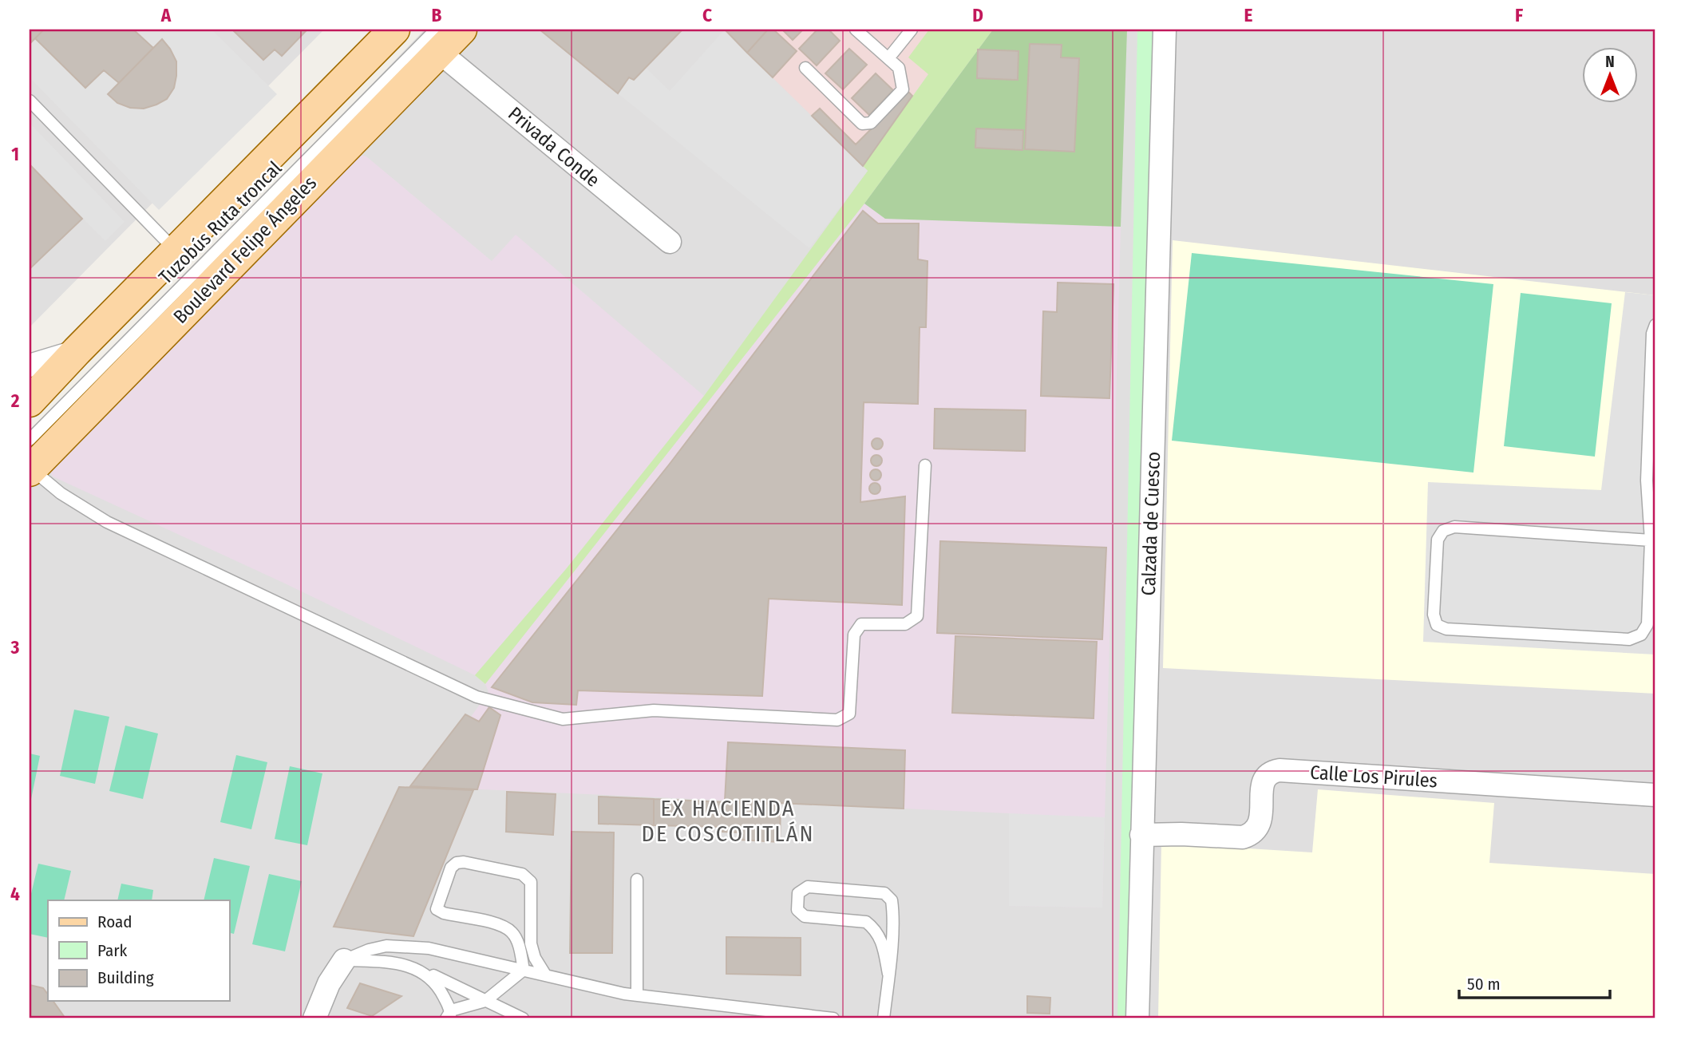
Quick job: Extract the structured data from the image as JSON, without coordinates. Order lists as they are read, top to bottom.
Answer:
{
  "streets": {
    "main road": ["Boulevard Felipe Ángeles"],
    "street": ["Privada Conde", "Calzada de Cuesco", "Calle Los Pirules"],
    "lane": ["Tuzobús Ruta troncal"]
  },
  "crossings": [
    ["Privada Conde", "Boulevard Felipe Ángeles"],
    ["Calzada de Cuesco", "Calle Los Pirules"]
  ],
  "districts": ["EX HACIENDA DE COSCOTITLÁN"],
  "legend": ["Road", "Park", "Building"],
  "scale_bar": "50 m",
  "north": "top",
  "grid": {
    "columns": [
      "A",
      "B",
      "C",
      "D",
      "E",
      "F"
    ],
    "rows": [
      "1",
      "2",
      "3",
      "4"
    ]
  }
}
